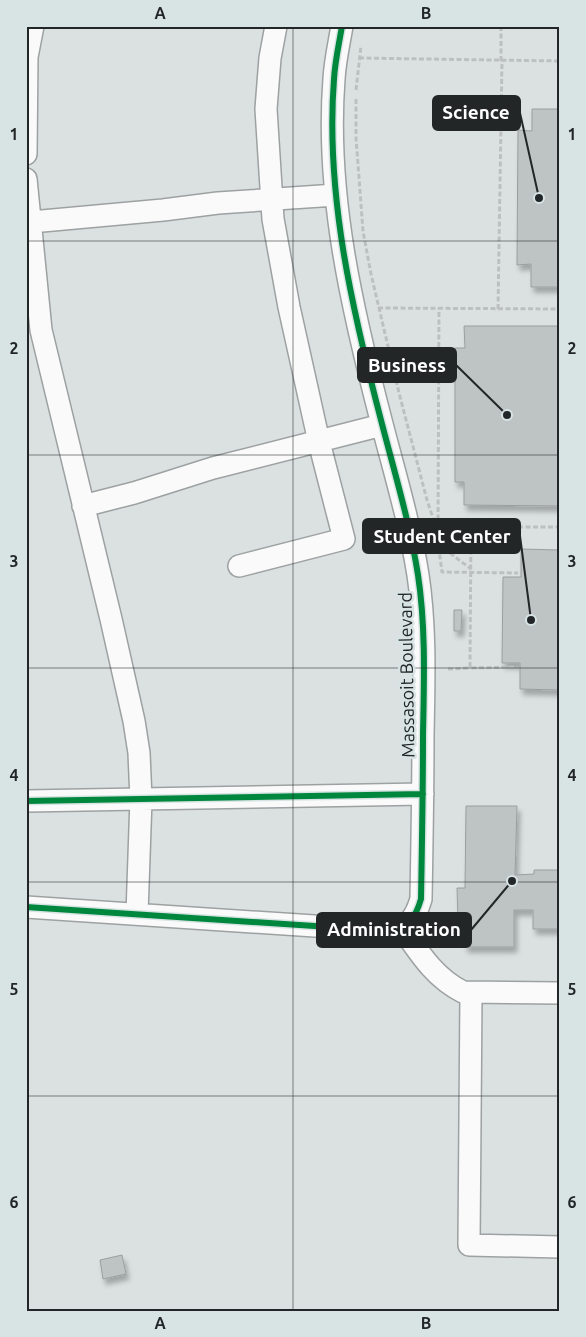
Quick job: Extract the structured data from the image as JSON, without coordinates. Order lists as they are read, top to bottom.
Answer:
{
  "streets": {
    "street": ["Massasoit Boulevard"]
  },
  "places": [
    "Science",
    "Business",
    "Student Center",
    "Administration"
  ],
  "grid": {
    "columns": ["A", "B"],
    "rows": [
      "1",
      "2",
      "3",
      "4",
      "5",
      "6"
    ]
  }
}
